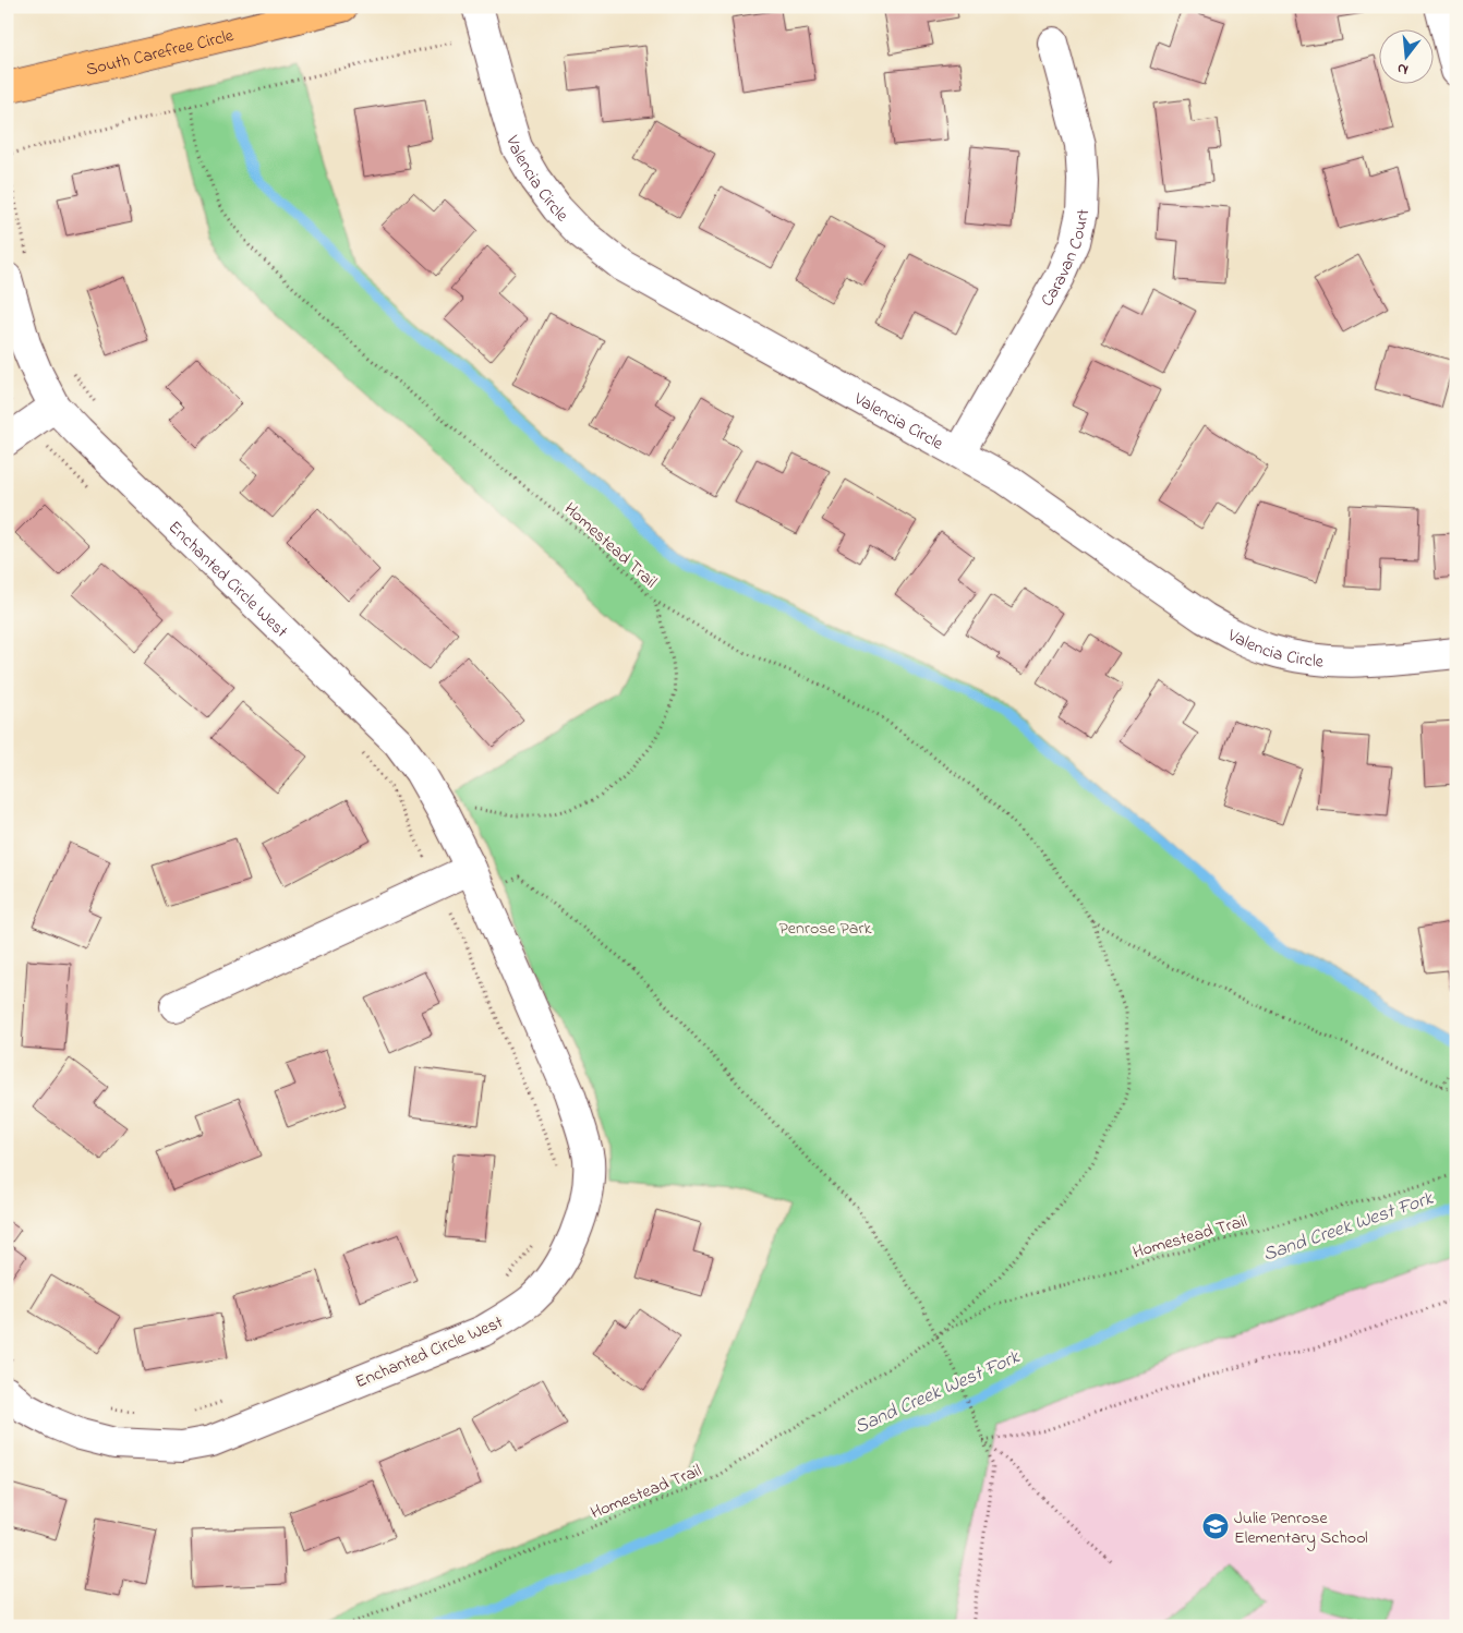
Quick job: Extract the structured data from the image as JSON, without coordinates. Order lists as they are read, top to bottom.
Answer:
{
  "streets": {
    "main road": ["South Carefree Circle"],
    "street": ["Valencia Circle", "Caravan Court", "Enchanted Circle West"],
    "path": ["Homestead Trail"]
  },
  "crossings": [
    ["Valencia Circle", "Caravan Court"]
  ],
  "water": ["Sand Creek West Fork"],
  "parks": ["Penrose Park"],
  "places": {
    "school or university": ["Julie Penrose Elementary School"]
  },
  "north": "bottom"
}
